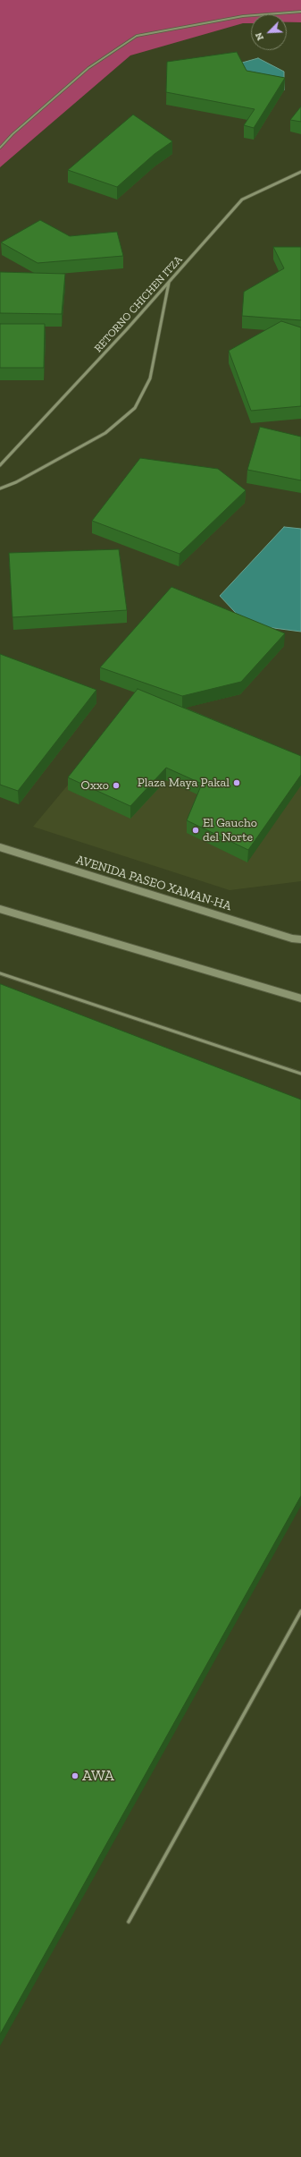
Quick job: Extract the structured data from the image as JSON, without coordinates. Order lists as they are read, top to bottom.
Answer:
{
  "streets": {
    "main road": ["AVENIDA PASEO XAMAN-HA"],
    "street": ["RETORNO CHICHEN ITZA"]
  },
  "places": [
    "Plaza Maya Pakal",
    "Oxxo",
    "El Gaucho del Norte",
    "AWA"
  ],
  "north": "bottom left"
}
